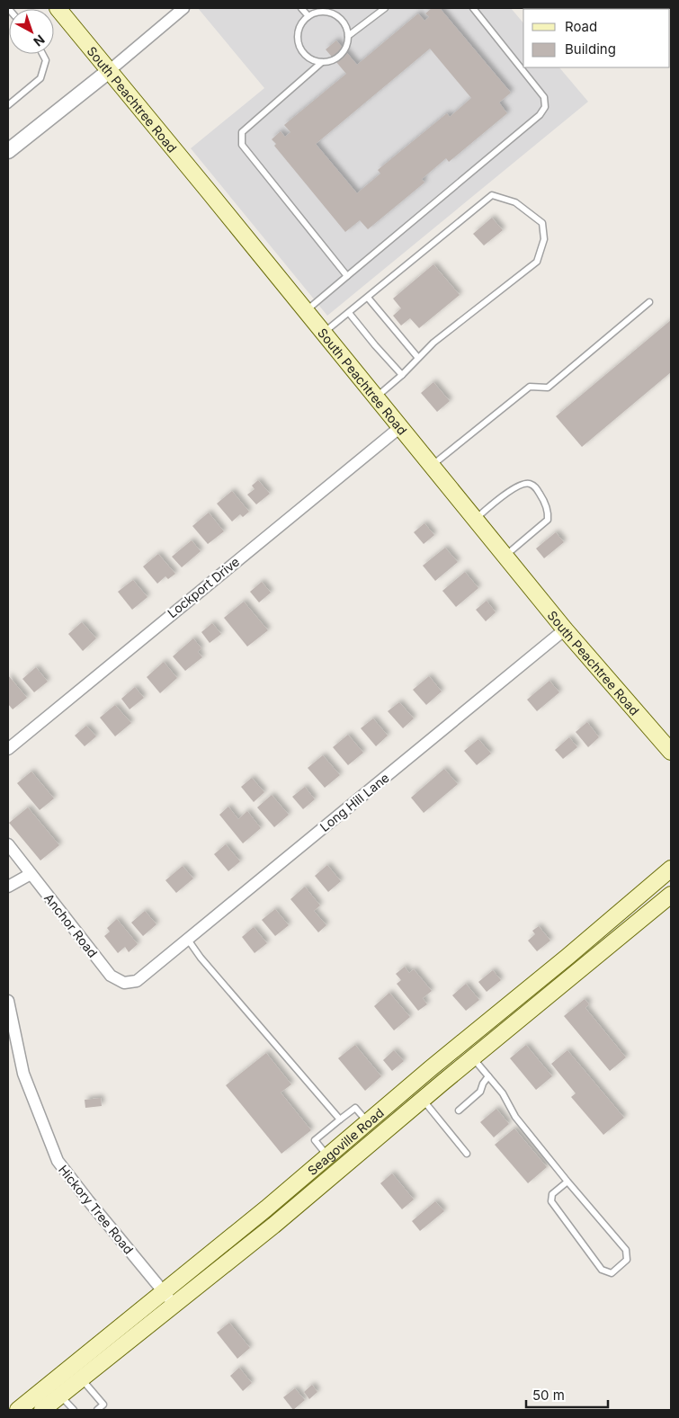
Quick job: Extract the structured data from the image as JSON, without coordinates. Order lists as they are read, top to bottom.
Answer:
{
  "streets": {
    "main road": ["South Peachtree Road", "Seagoville Road"],
    "street": [
      "Lockport Drive",
      "Long Hill Lane",
      "Anchor Road",
      "Hickory Tree Road"
    ]
  },
  "crossings": [
    ["South Peachtree Road", "Lockport Drive"],
    ["South Peachtree Road", "Long Hill Lane"],
    ["Long Hill Lane", "Anchor Road"],
    ["Seagoville Road", "Hickory Tree Road"]
  ],
  "legend": ["Road", "Building"],
  "scale_bar": "50 m",
  "north": "bottom right"
}
